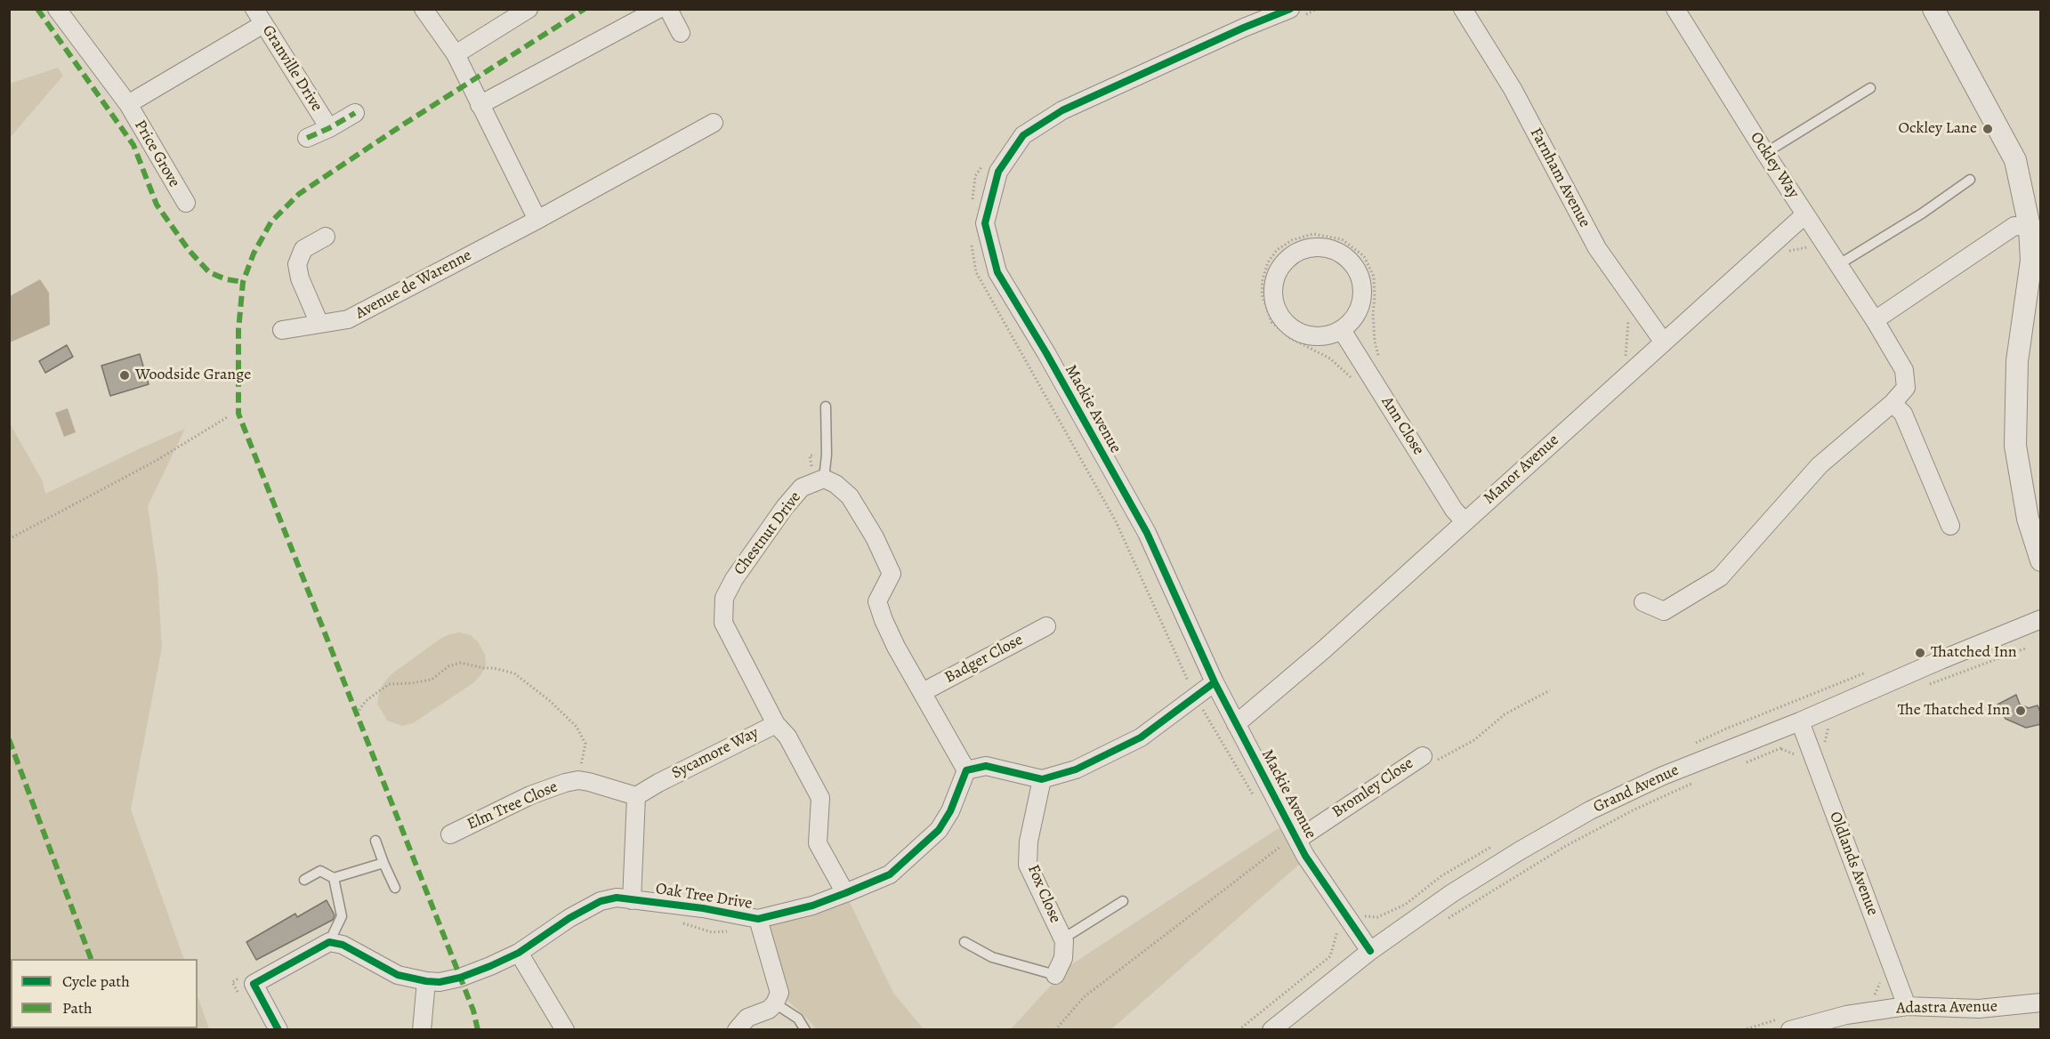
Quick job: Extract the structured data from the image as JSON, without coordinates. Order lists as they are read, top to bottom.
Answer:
{
  "streets": {
    "street": [
      "Granville Drive",
      "Price Grove",
      "Ockley Way",
      "Farnham Avenue",
      "Avenue de Warenne",
      "Mackie Avenue",
      "Ann Close",
      "Manor Avenue",
      "Chestnut Drive",
      "Badger Close",
      "Sycamore Way",
      "Bromley Close",
      "Grand Avenue",
      "Elm Tree Close",
      "Oldlands Avenue",
      "Fox Close",
      "Oak Tree Drive",
      "Adastra Avenue"
    ]
  },
  "crossings": [
    ["Ockley Way", "Manor Avenue"],
    ["Farnham Avenue", "Manor Avenue"],
    ["Mackie Avenue", "Manor Avenue"],
    ["Mackie Avenue", "Bromley Close"],
    ["Mackie Avenue", "Grand Avenue"],
    ["Ann Close", "Manor Avenue"],
    ["Chestnut Drive", "Sycamore Way"],
    ["Sycamore Way", "Elm Tree Close"],
    ["Sycamore Way", "Oak Tree Drive"],
    ["Grand Avenue", "Oldlands Avenue"],
    ["Oldlands Avenue", "Adastra Avenue"]
  ],
  "places": [
    "Ockley Lane",
    "Woodside Grange",
    "Thatched Inn",
    "The Thatched Inn"
  ],
  "legend": ["Cycle path", "Path"]
}
